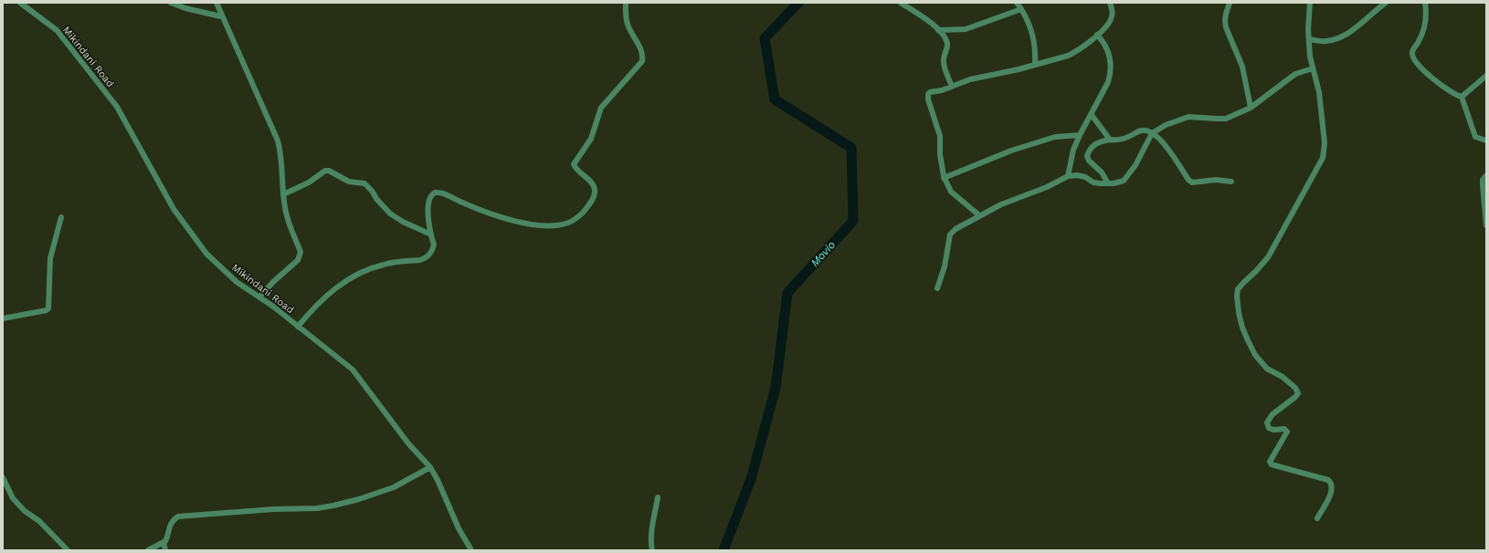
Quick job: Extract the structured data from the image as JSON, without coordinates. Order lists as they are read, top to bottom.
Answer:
{
  "streets": {
    "street": ["Mikindani Road"]
  },
  "water": ["Movio"]
}
